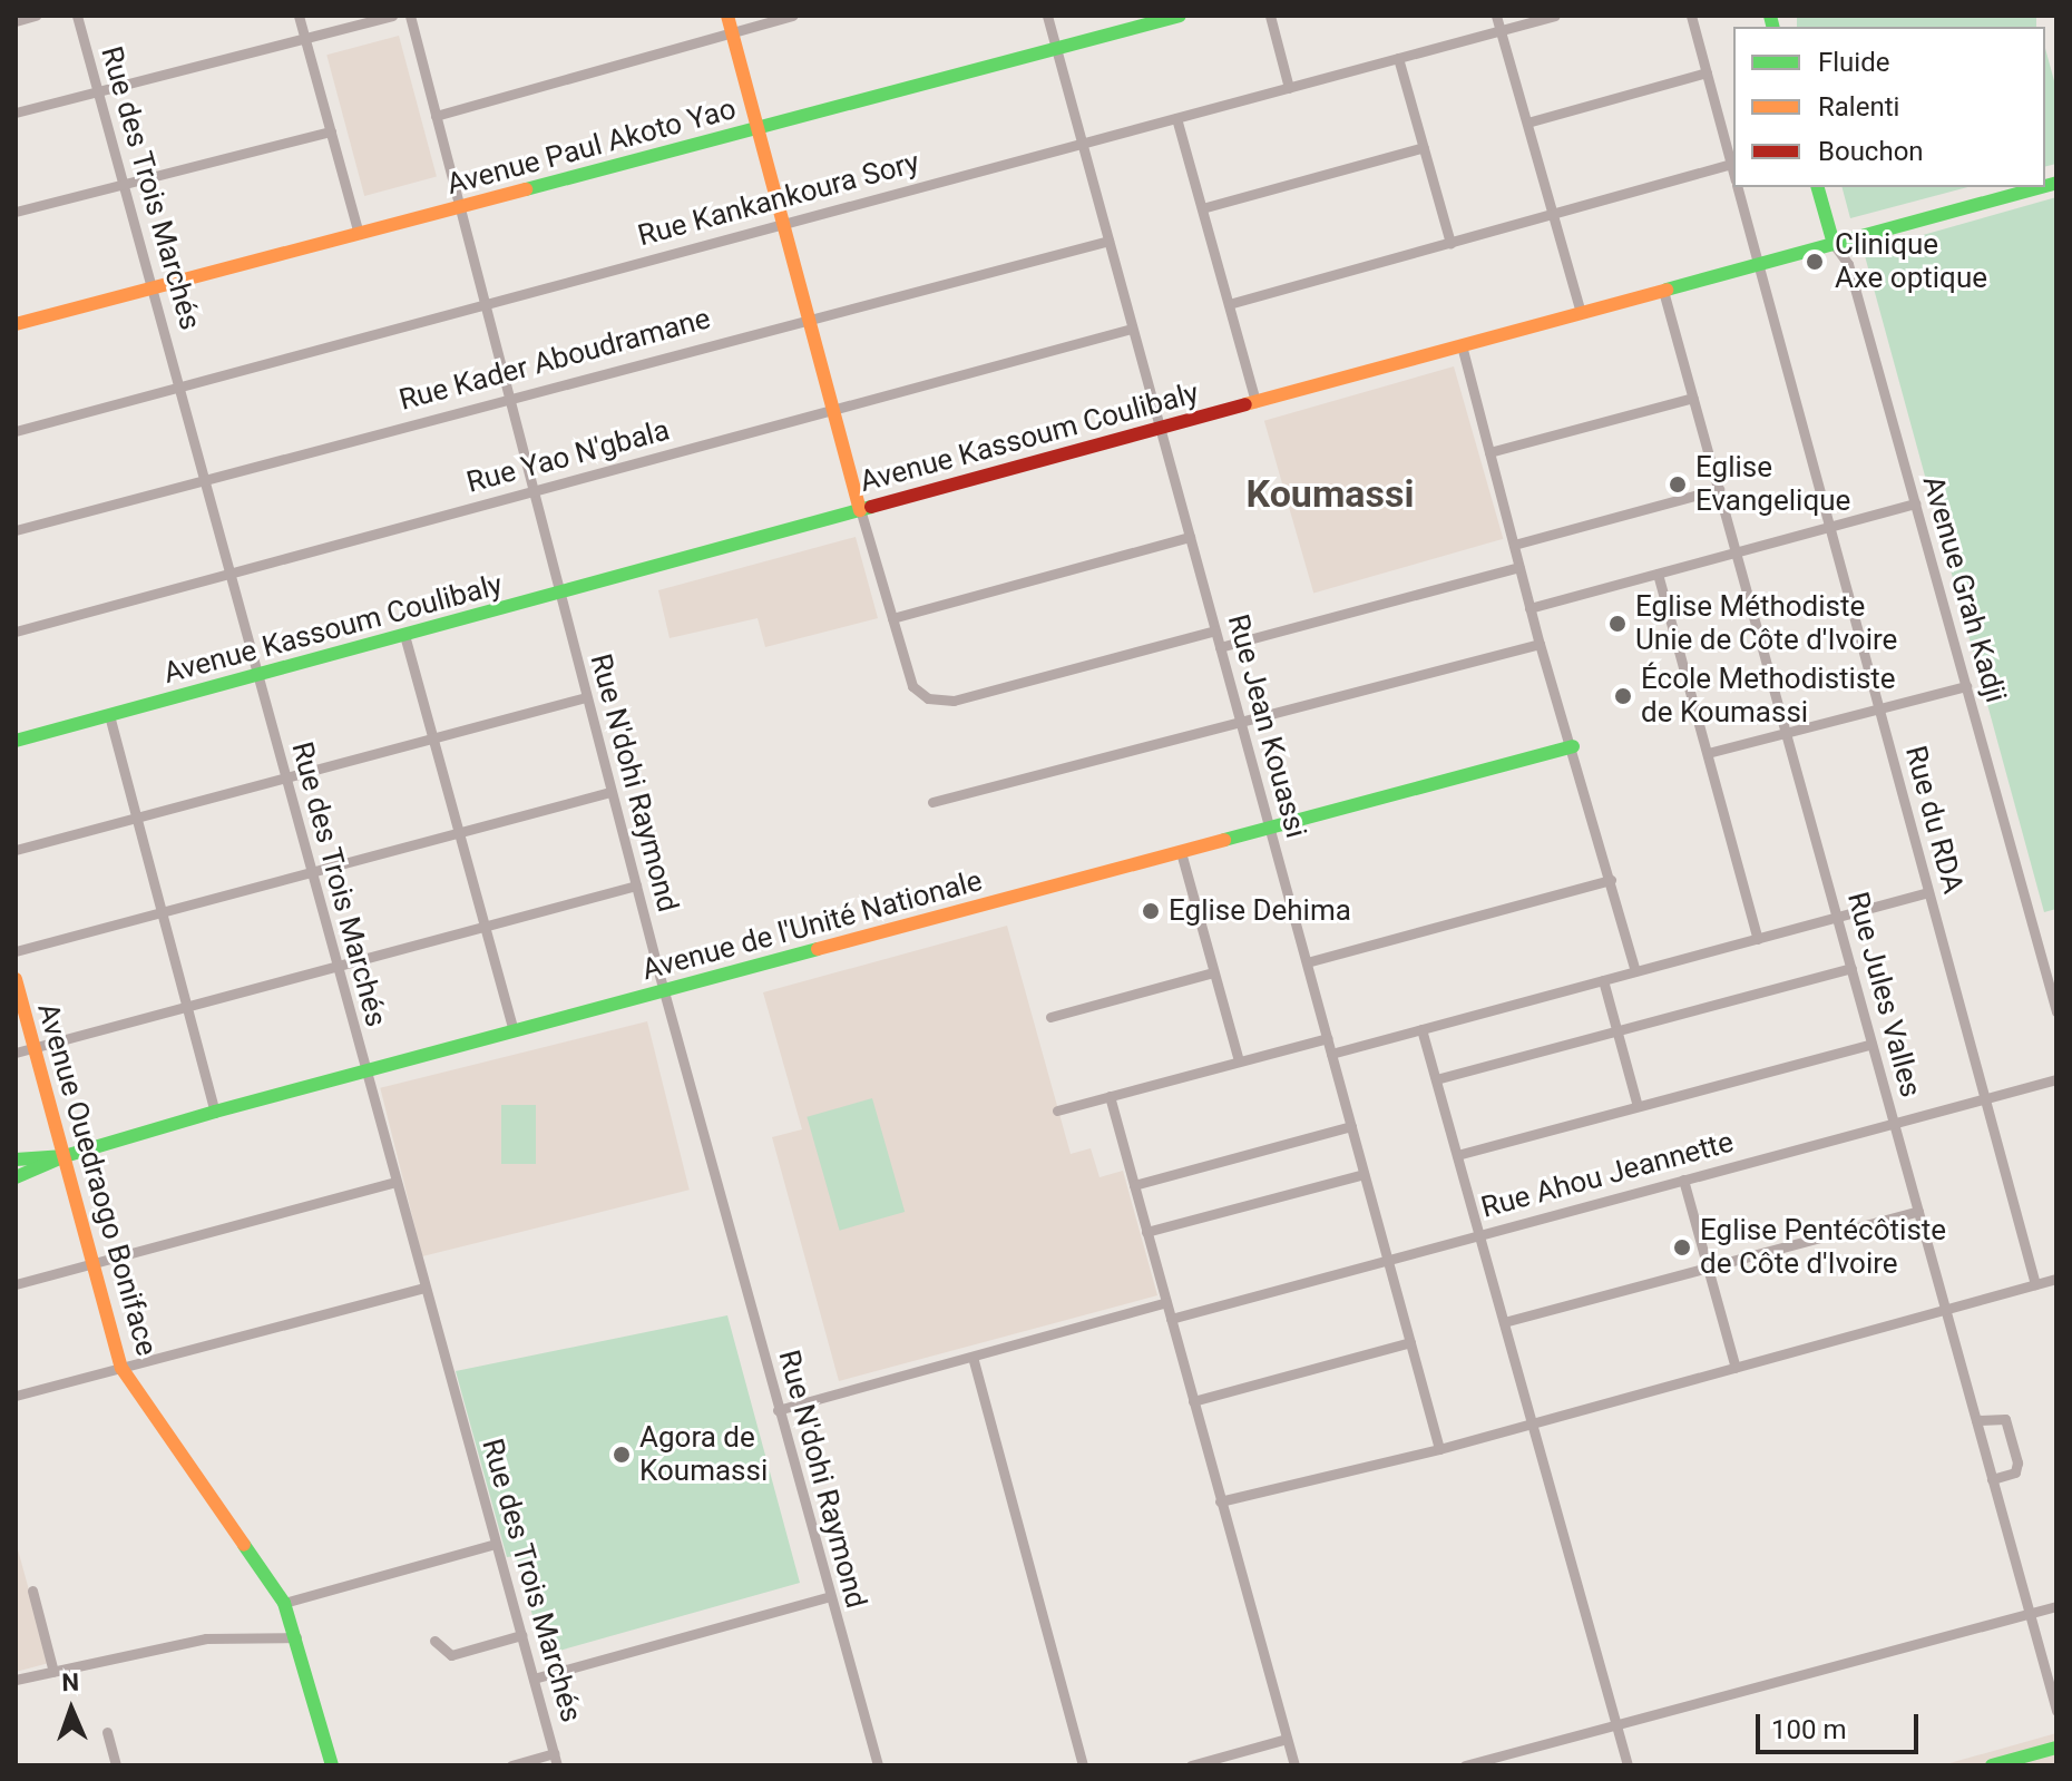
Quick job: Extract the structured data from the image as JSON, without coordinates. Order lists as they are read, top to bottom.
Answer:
{
  "streets": {
    "street": [
      "Avenue Paul Akoto Yao",
      "Rue des Trois Marchés",
      "Rue Kankankoura Sory",
      "Rue Kader Aboudramane",
      "Avenue Kassoum Coulibaly",
      "Rue Yao N'gbala",
      "Avenue Grah Kadji",
      "Rue Jean Kouassi",
      "Rue N'dohi Raymond",
      "Rue du RDA",
      "Avenue de l'Unité Nationale",
      "Rue Jules Valles",
      "Rue Ahou Jeannette",
      "Avenue Ouedraogo Boniface"
    ]
  },
  "crossings": [
    ["Avenue Paul Akoto Yao", "Rue des Trois Marchés"],
    ["Avenue Paul Akoto Yao", "Rue Jean Kouassi"],
    ["Avenue Paul Akoto Yao", "Rue N'dohi Raymond"],
    ["Rue des Trois Marchés", "Rue Kankankoura Sory"],
    ["Rue des Trois Marchés", "Rue Kader Aboudramane"],
    ["Rue des Trois Marchés", "Avenue Kassoum Coulibaly"],
    ["Rue des Trois Marchés", "Rue Yao N'gbala"],
    ["Rue des Trois Marchés", "Avenue de l'Unité Nationale"],
    ["Rue Kankankoura Sory", "Rue Jean Kouassi"],
    ["Rue Kankankoura Sory", "Rue N'dohi Raymond"],
    ["Rue Kader Aboudramane", "Rue Jean Kouassi"],
    ["Rue Kader Aboudramane", "Rue N'dohi Raymond"],
    ["Avenue Kassoum Coulibaly", "Avenue Grah Kadji"],
    ["Avenue Kassoum Coulibaly", "Rue Jean Kouassi"],
    ["Avenue Kassoum Coulibaly", "Rue N'dohi Raymond"],
    ["Avenue Kassoum Coulibaly", "Rue du RDA"],
    ["Avenue Kassoum Coulibaly", "Rue Jules Valles"],
    ["Rue Yao N'gbala", "Rue Jean Kouassi"],
    ["Rue Yao N'gbala", "Rue N'dohi Raymond"],
    ["Rue Jean Kouassi", "Avenue de l'Unité Nationale"],
    ["Rue Jean Kouassi", "Rue Ahou Jeannette"],
    ["Rue N'dohi Raymond", "Avenue de l'Unité Nationale"],
    ["Rue du RDA", "Rue Ahou Jeannette"],
    ["Avenue de l'Unité Nationale", "Avenue Ouedraogo Boniface"],
    ["Rue Jules Valles", "Rue Ahou Jeannette"]
  ],
  "districts": ["Koumassi"],
  "places": [
    "Clinique Axe optique",
    "Eglise Evangelique",
    "Eglise Méthodiste Unie de Côte d'Ivoire",
    "École Methodististe de Koumassi",
    "Eglise Dehima",
    "Eglise Pentécôtiste de Côte d'Ivoire",
    "Agora de Koumassi"
  ],
  "legend": ["Fluide", "Ralenti", "Bouchon"],
  "scale_bar": "100 m",
  "north": "top"
}
